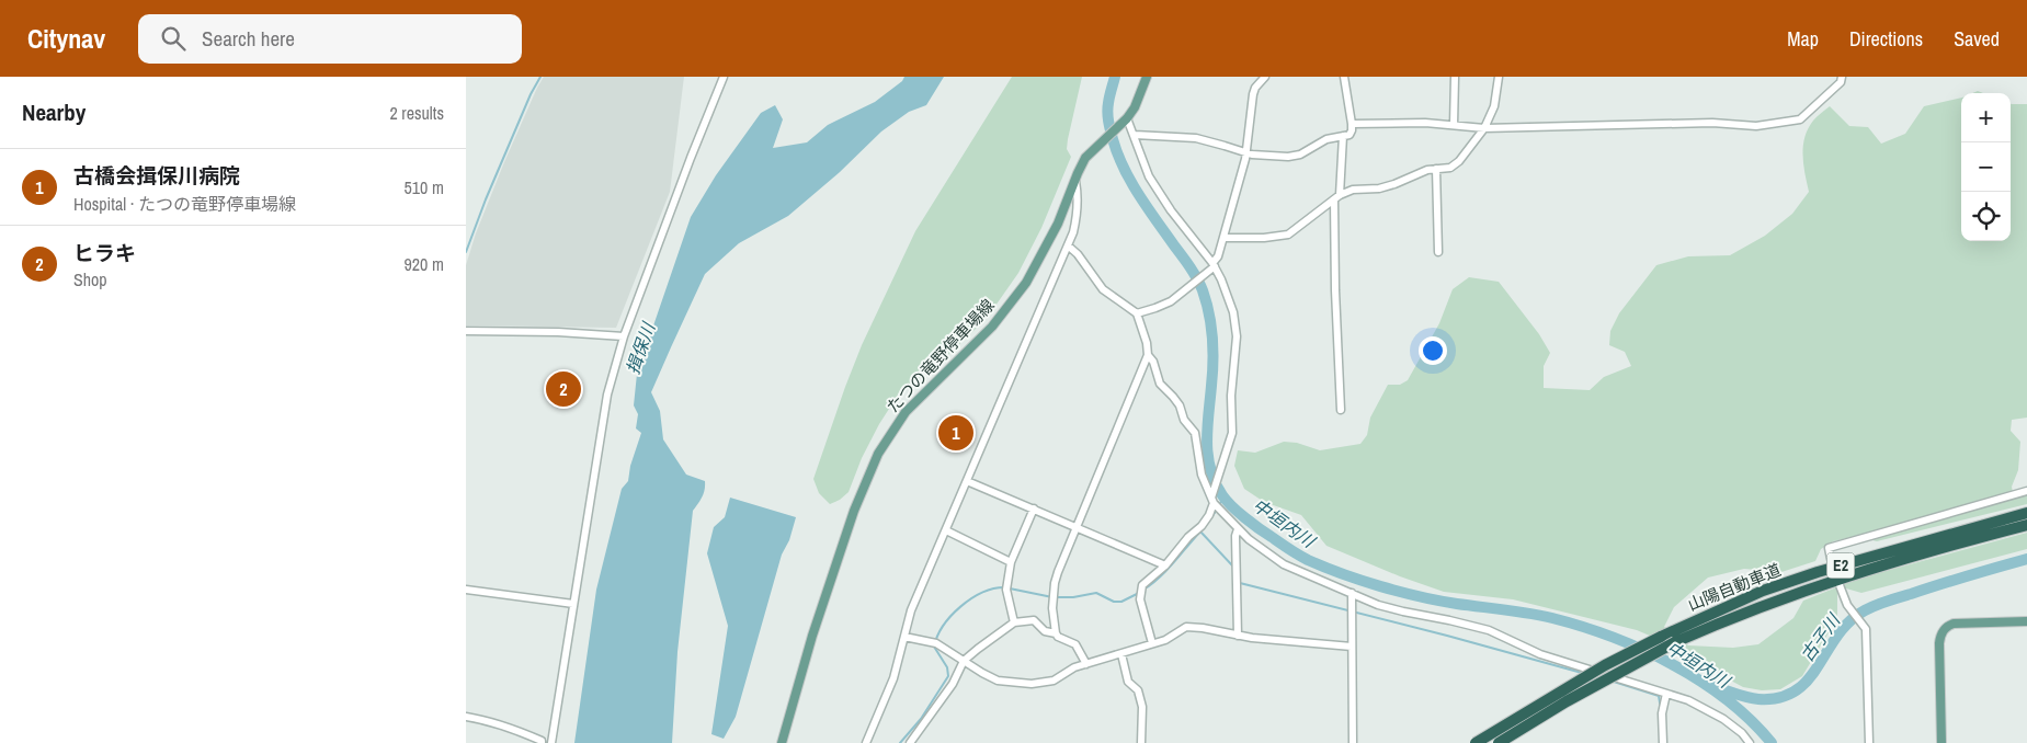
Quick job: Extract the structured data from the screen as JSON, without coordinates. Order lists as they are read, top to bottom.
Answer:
{
  "streets": {
    "highway": ["E2", "山陽自動車道"],
    "main road": ["たつの竜野停車場線"]
  },
  "water": ["揖保川", "中垣内川", "古子川"],
  "page": {
    "header": "Citynav",
    "search": "Search here",
    "nav": ["Map", "Directions", "Saved"],
    "heading": ["Nearby", "2 results"],
    "map_buttons": ["+", "−"],
    "list": [
      {
        "mark": "1",
        "name": "古橋会揖保川病院",
        "note": "Hospital · たつの竜野停車場線",
        "value": "510 m"
      },
      {
        "mark": "2",
        "name": "ヒラキ",
        "note": "Shop",
        "value": "920 m"
      }
    ],
    "pins": ["2", "1"]
  }
}
